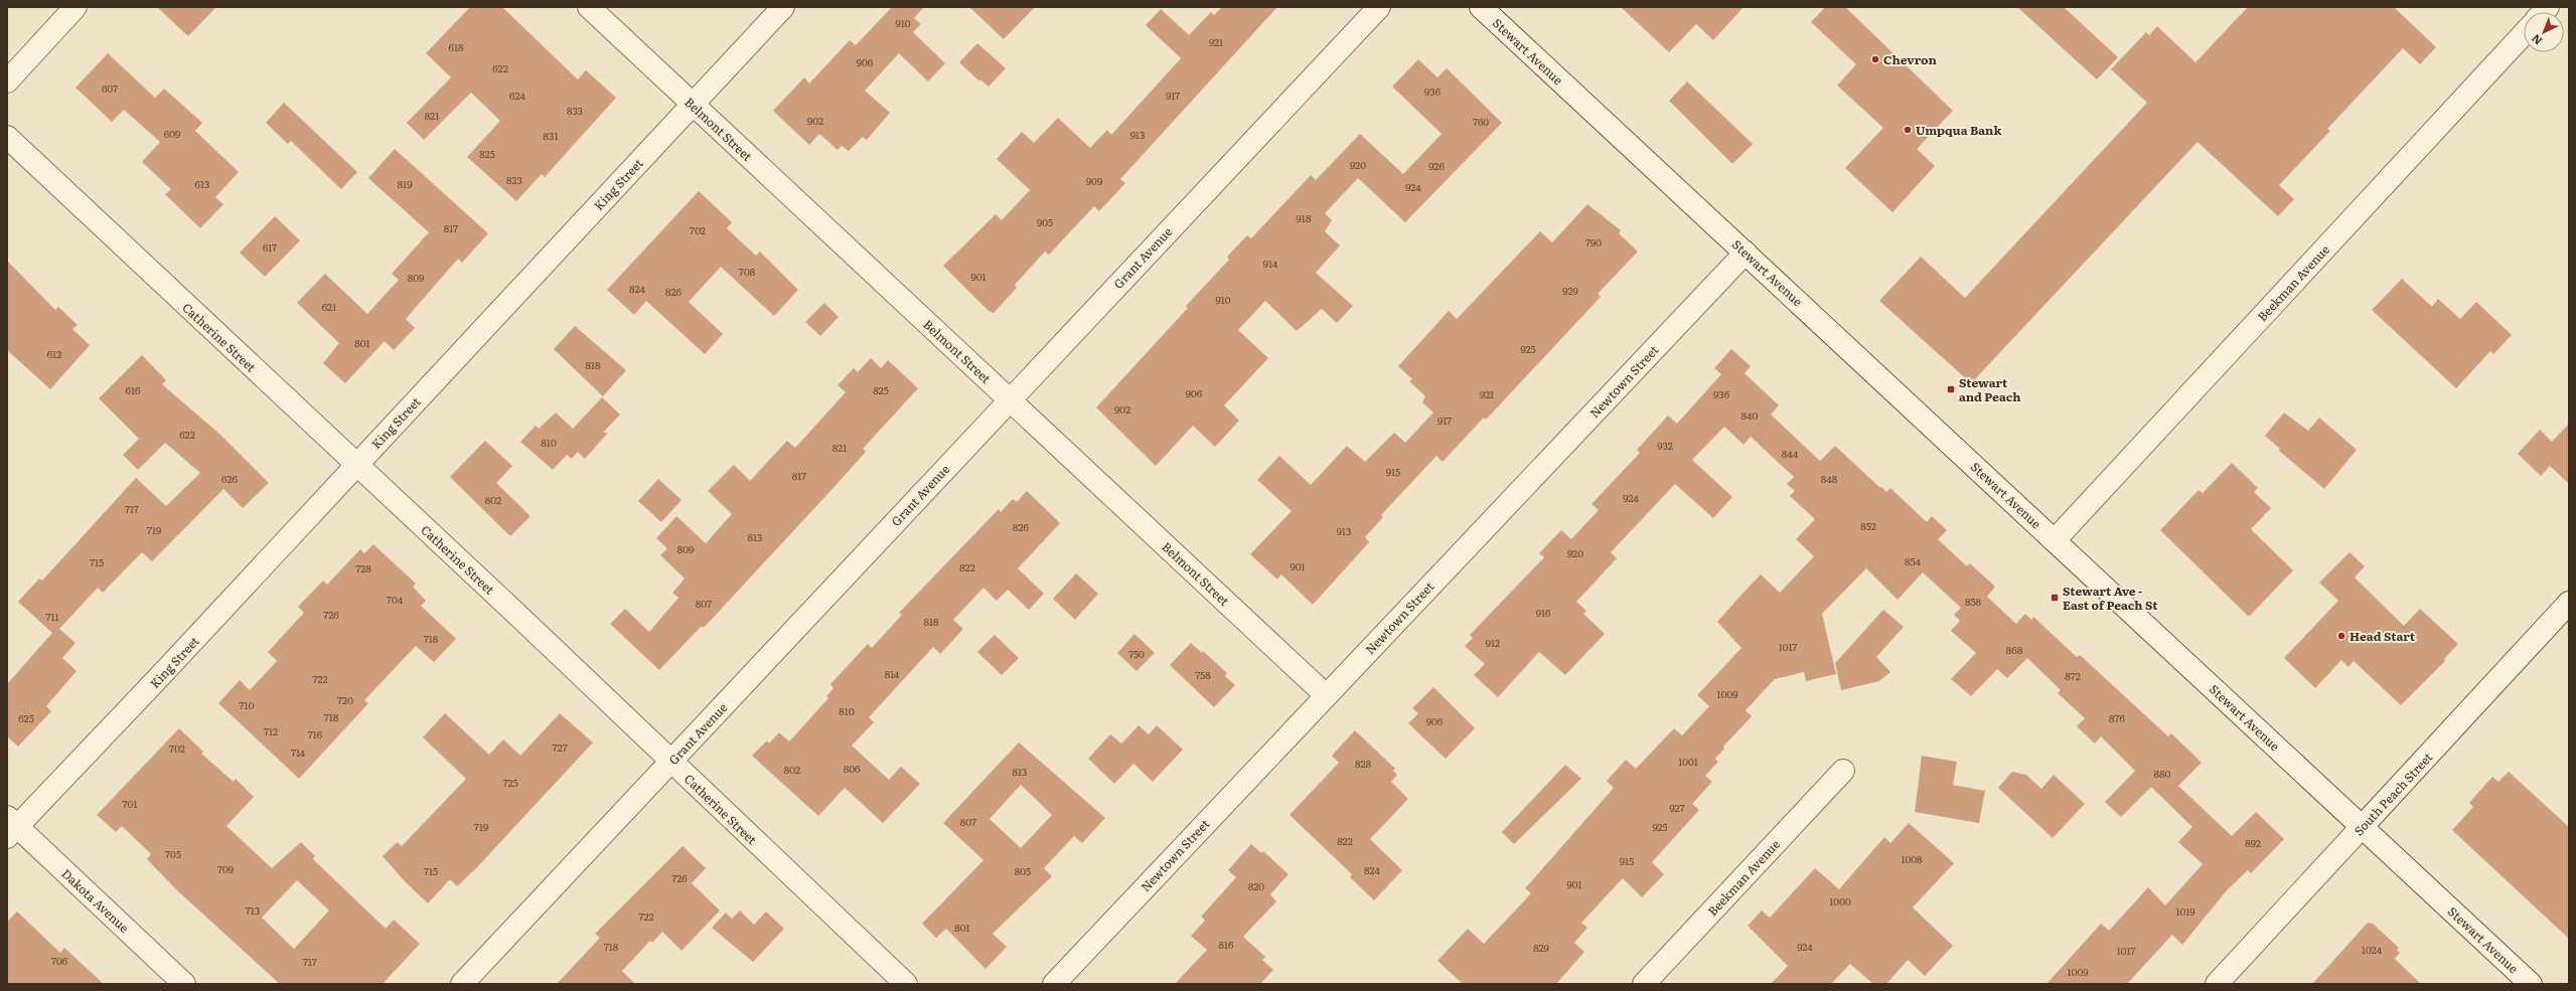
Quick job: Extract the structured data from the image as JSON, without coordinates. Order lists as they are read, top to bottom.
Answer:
{
  "streets": {
    "street": [
      "Stewart Avenue",
      "Belmont Street",
      "King Street",
      "Grant Avenue",
      "Beekman Avenue",
      "Catherine Street",
      "Newtown Street",
      "South Peach Street",
      "Dakota Avenue"
    ]
  },
  "crossings": [
    ["Stewart Avenue", "Beekman Avenue"],
    ["Stewart Avenue", "Newtown Street"],
    ["Stewart Avenue", "South Peach Street"],
    ["Belmont Street", "King Street"],
    ["Belmont Street", "Grant Avenue"],
    ["Belmont Street", "Newtown Street"],
    ["King Street", "Catherine Street"],
    ["King Street", "Dakota Avenue"],
    ["Grant Avenue", "Catherine Street"]
  ],
  "places": {
    "other": ["Chevron", "Umpqua Bank", "Head Start"],
    "transit": ["Stewart and Peach", "Stewart Ave - East of Peach St"]
  },
  "house_numbers": [
    "910",
    "921",
    "618",
    "906",
    "622",
    "607",
    "936",
    "624",
    "917",
    "833",
    "821",
    "902",
    "760",
    "609",
    "913",
    "831",
    "825",
    "920",
    "926",
    "823",
    "909",
    "613",
    "819",
    "924",
    "918",
    "905",
    "817",
    "702",
    "790",
    "617",
    "914",
    "708",
    "901",
    "809",
    "824",
    "929",
    "826",
    "910",
    "621",
    "801",
    "925",
    "612",
    "818",
    "616",
    "825",
    "906",
    "921",
    "936",
    "902",
    "840",
    "917",
    "622",
    "810",
    "932",
    "821",
    "844",
    "915",
    "817",
    "626",
    "848",
    "924",
    "802",
    "717",
    "852",
    "826",
    "719",
    "913",
    "813",
    "809",
    "920",
    "854",
    "715",
    "901",
    "822",
    "728",
    "704",
    "858",
    "807",
    "916",
    "726",
    "711",
    "818",
    "718",
    "912",
    "1017",
    "868",
    "750",
    "814",
    "758",
    "872",
    "722",
    "1009",
    "720",
    "710",
    "810",
    "718",
    "625",
    "876",
    "906",
    "712",
    "716",
    "727",
    "702",
    "714",
    "1001",
    "828",
    "806",
    "802",
    "813",
    "880",
    "725",
    "701",
    "927",
    "807",
    "719",
    "925",
    "822",
    "892",
    "705",
    "1008",
    "915",
    "709",
    "824",
    "715",
    "805",
    "726",
    "901",
    "820",
    "1000",
    "713",
    "1019",
    "722",
    "801",
    "816",
    "718",
    "924",
    "829",
    "1024",
    "1017",
    "706",
    "717",
    "1009"
  ],
  "north": "bottom left"
}
